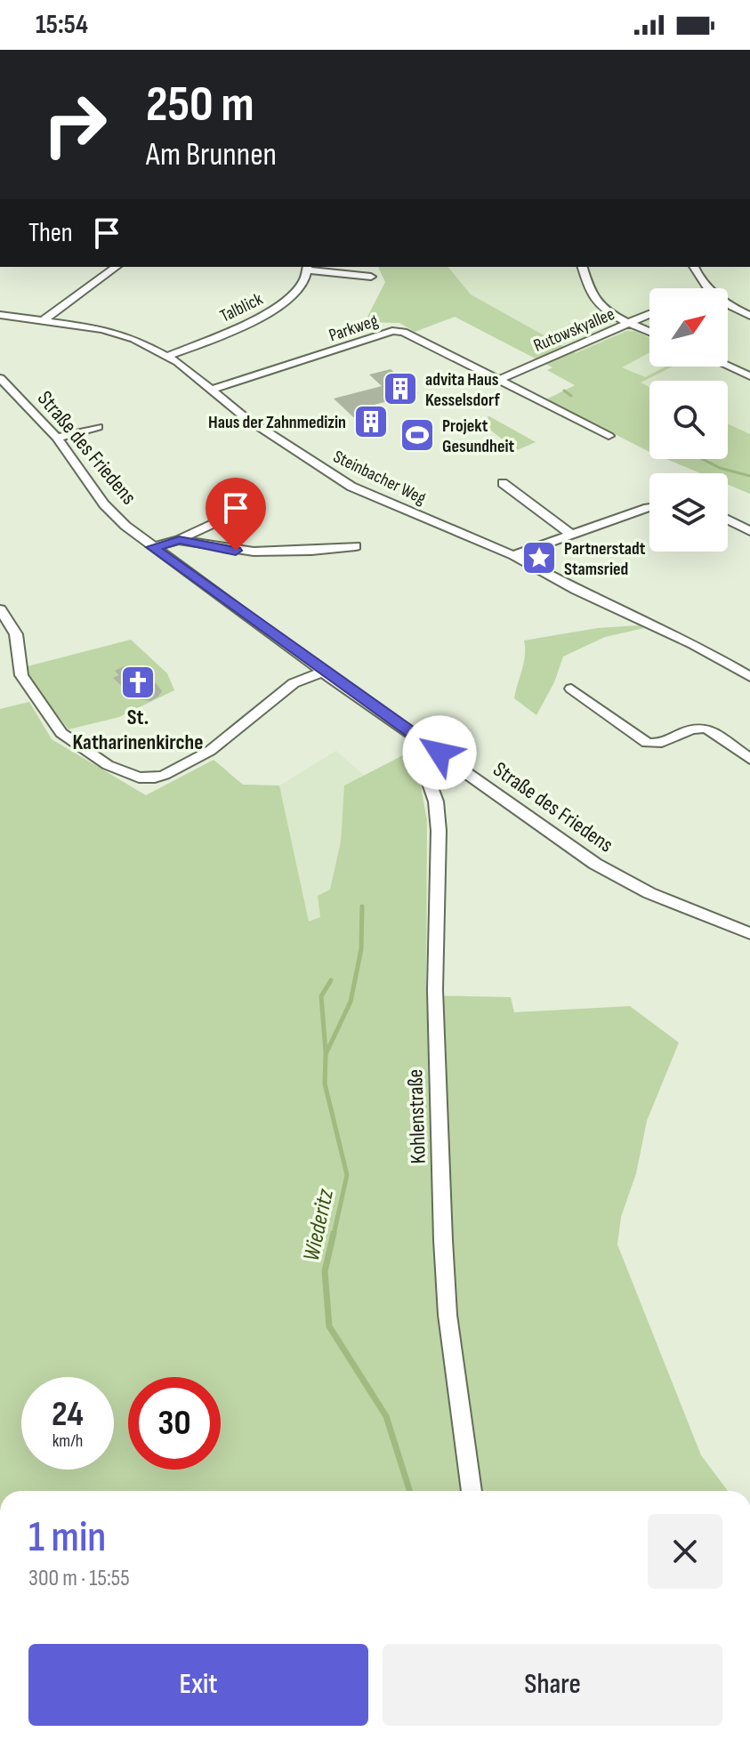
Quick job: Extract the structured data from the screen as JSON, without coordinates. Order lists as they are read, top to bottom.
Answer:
{
  "streets": {
    "street": [
      "Talblick",
      "Parkweg",
      "Rutowskyallee",
      "Straße des Friedens",
      "Steinbacher Weg",
      "Kohlenstraße"
    ]
  },
  "crossings": [
    ["Talblick", "Steinbacher Weg"],
    ["Parkweg", "Rutowskyallee"],
    ["Parkweg", "Steinbacher Weg"],
    ["Straße des Friedens", "Kohlenstraße"]
  ],
  "water": ["Wiederitz"],
  "places": {
    "building": ["advita Haus Kesselsdorf", "Haus der Zahnmedizin"],
    "sports": ["Projekt Gesundheit"],
    "place": ["Partnerstadt Stamsried"],
    "church": ["St. Katharinenkirche"]
  },
  "north": "top right",
  "page": {
    "status": "15:54",
    "turn": ["250 m", "Am Brunnen"],
    "then": "Then",
    "speed": "24 km/h",
    "limit": "30",
    "heading": ["1 min", "300 m · 15:55"],
    "buttons": ["Exit", "Share"]
  }
}
